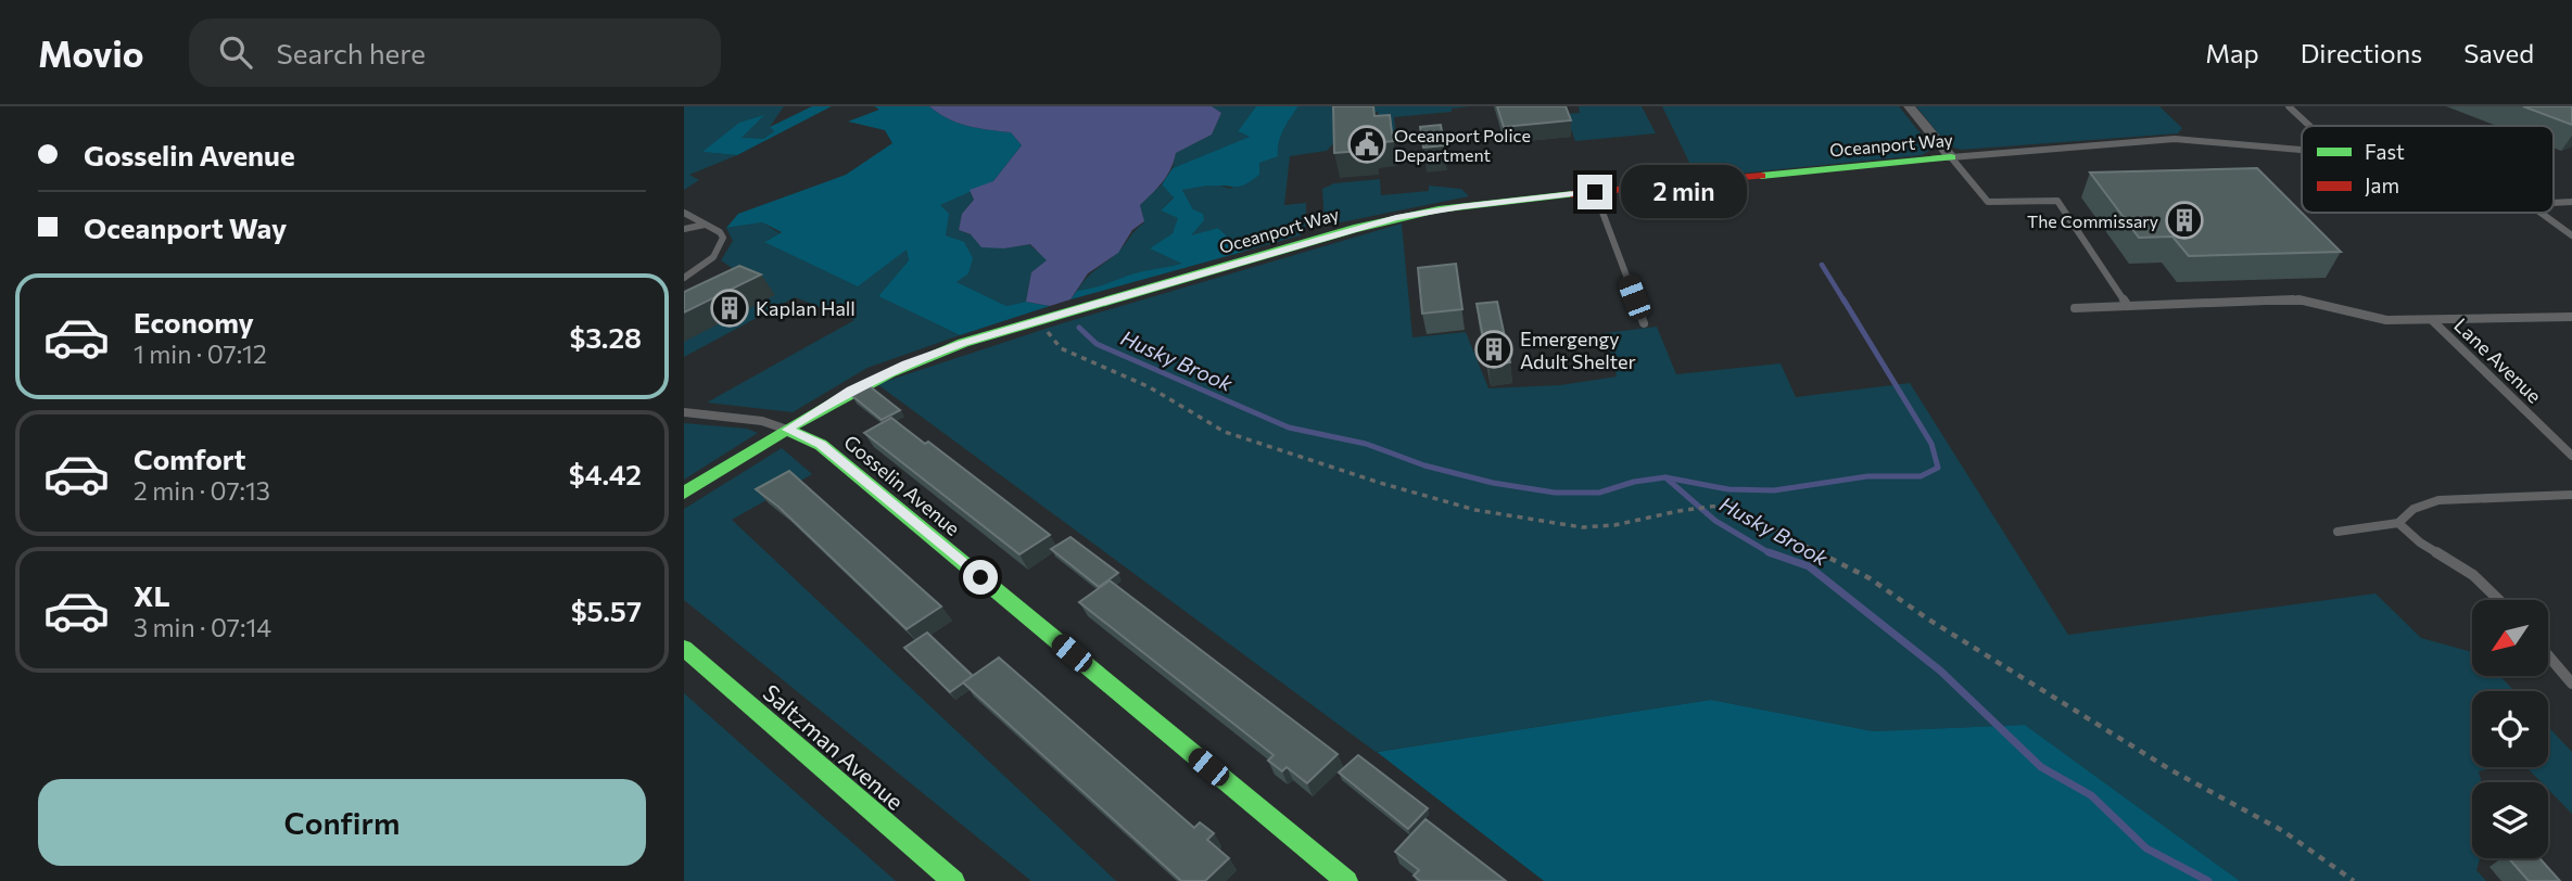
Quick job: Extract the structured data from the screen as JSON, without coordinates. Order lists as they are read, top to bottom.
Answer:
{
  "streets": {
    "street": ["Oceanport Way", "Gosselin Avenue", "Saltzman Avenue"],
    "lane": ["Lane Avenue"]
  },
  "crossings": [
    ["Oceanport Way", "Gosselin Avenue"]
  ],
  "water": ["Husky Brook"],
  "places": {
    "public building": ["Oceanport Police Department"],
    "building": ["The Commissary", "Kaplan Hall", "Emergengy Adult Shelter"]
  },
  "legend": ["Fast", "Jam"],
  "north": "bottom left",
  "page": {
    "header": "Movio",
    "search": "Search here",
    "nav": ["Map", "Directions", "Saved"],
    "banner": ["Gosselin Avenue", "Oceanport Way"],
    "bubble": "2 min",
    "list": [
      {
        "name": "Economy",
        "note": "1 min · 07:12",
        "value": "$3.28"
      },
      {
        "name": "Comfort",
        "note": "2 min · 07:13",
        "value": "$4.42"
      },
      {
        "name": "XL",
        "note": "3 min · 07:14",
        "value": "$5.57"
      }
    ],
    "buttons": "Confirm"
  }
}
